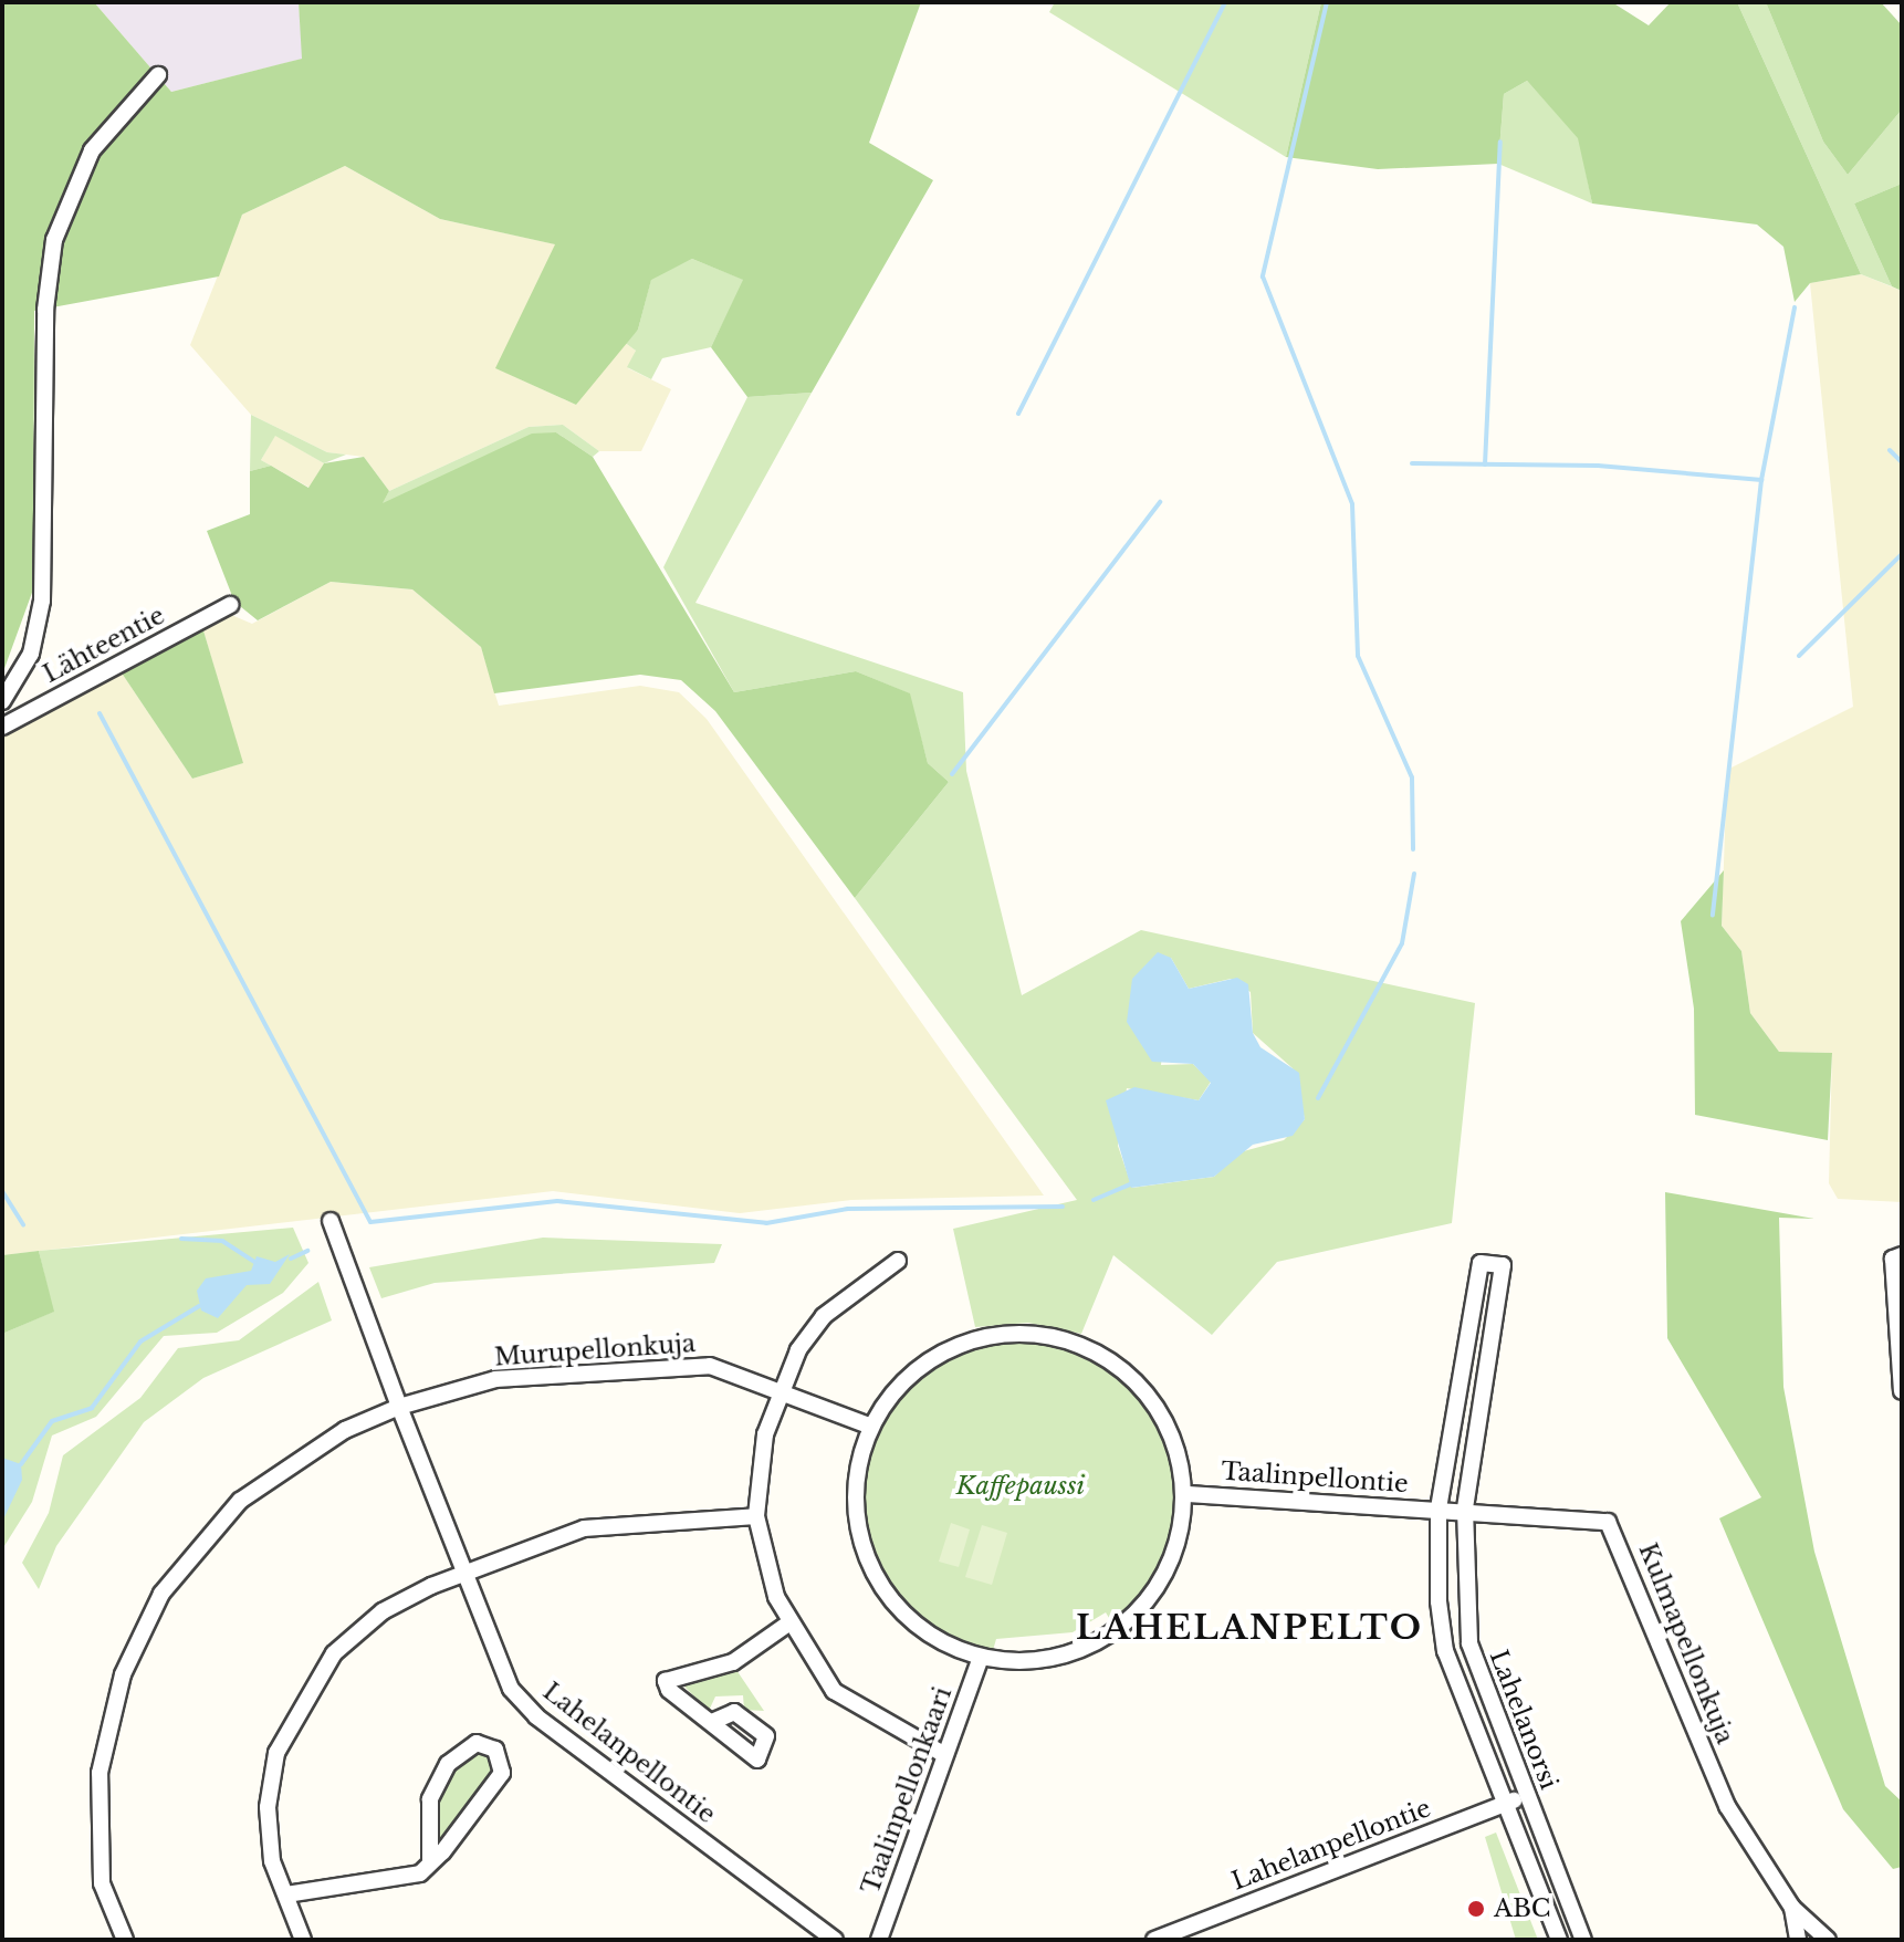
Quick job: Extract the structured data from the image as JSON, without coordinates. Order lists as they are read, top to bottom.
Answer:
{
  "streets": {
    "street": [
      "Lähteentie",
      "Murupellonkuja",
      "Taalinpellontie",
      "Kulmapellonkuja",
      "Lahelanorsi",
      "Lahelanpellontie",
      "Taalinpellonkaari"
    ]
  },
  "crossings": [
    ["Murupellonkuja", "Lahelanpellontie"],
    ["Taalinpellontie", "Kulmapellonkuja"],
    ["Taalinpellontie", "Lahelanorsi"],
    ["Kulmapellonkuja", "Lahelanorsi"],
    ["Lahelanorsi", "Lahelanpellontie"]
  ],
  "districts": ["LAHELANPELTO"],
  "parks": ["Kaffepaussi"],
  "places": ["ABC"]
}
